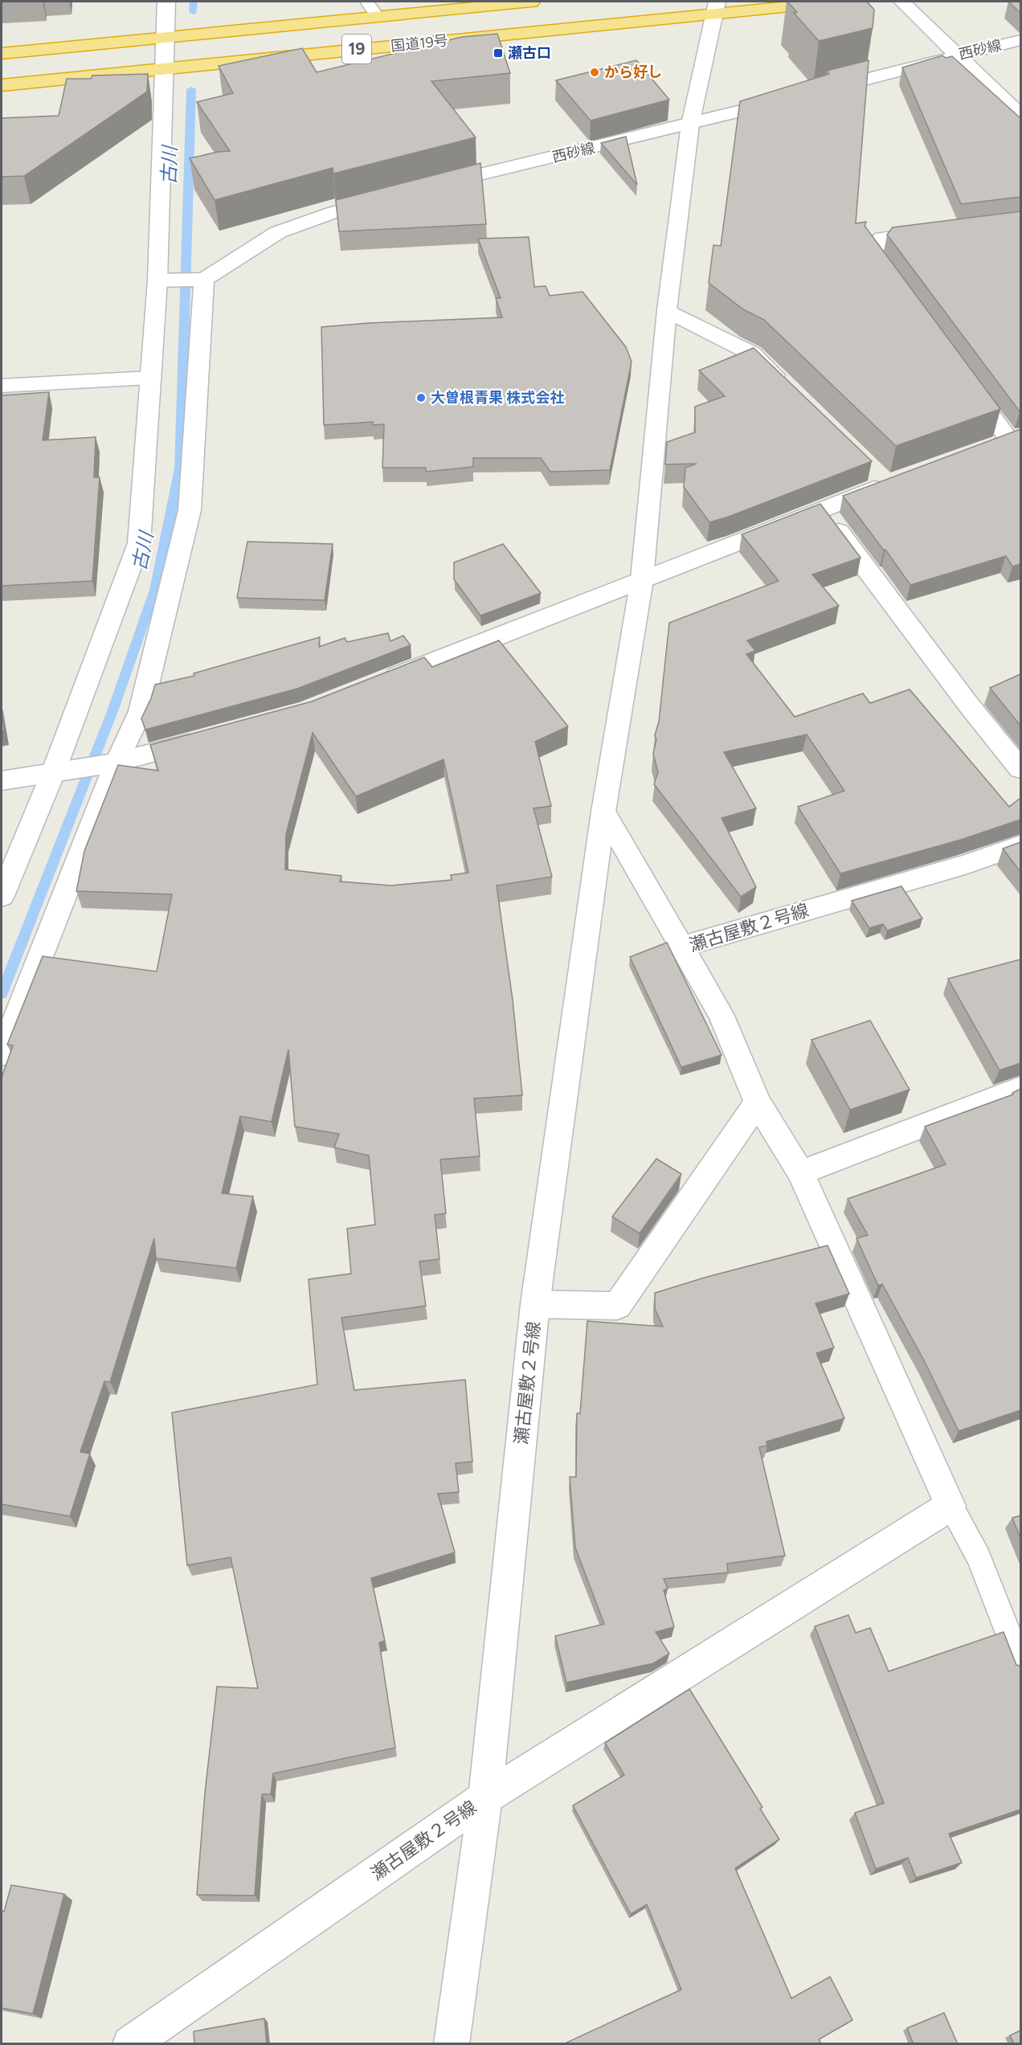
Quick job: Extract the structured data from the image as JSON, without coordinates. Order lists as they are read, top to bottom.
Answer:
{
  "streets": {
    "highway": ["国道19号", "19"],
    "street": ["西砂線", "瀬古屋敷２号線"]
  },
  "water": ["古川"],
  "places": {
    "transit": ["瀬古口"],
    "other": ["から好し", "大曽根青果 株式会社"]
  }
}
